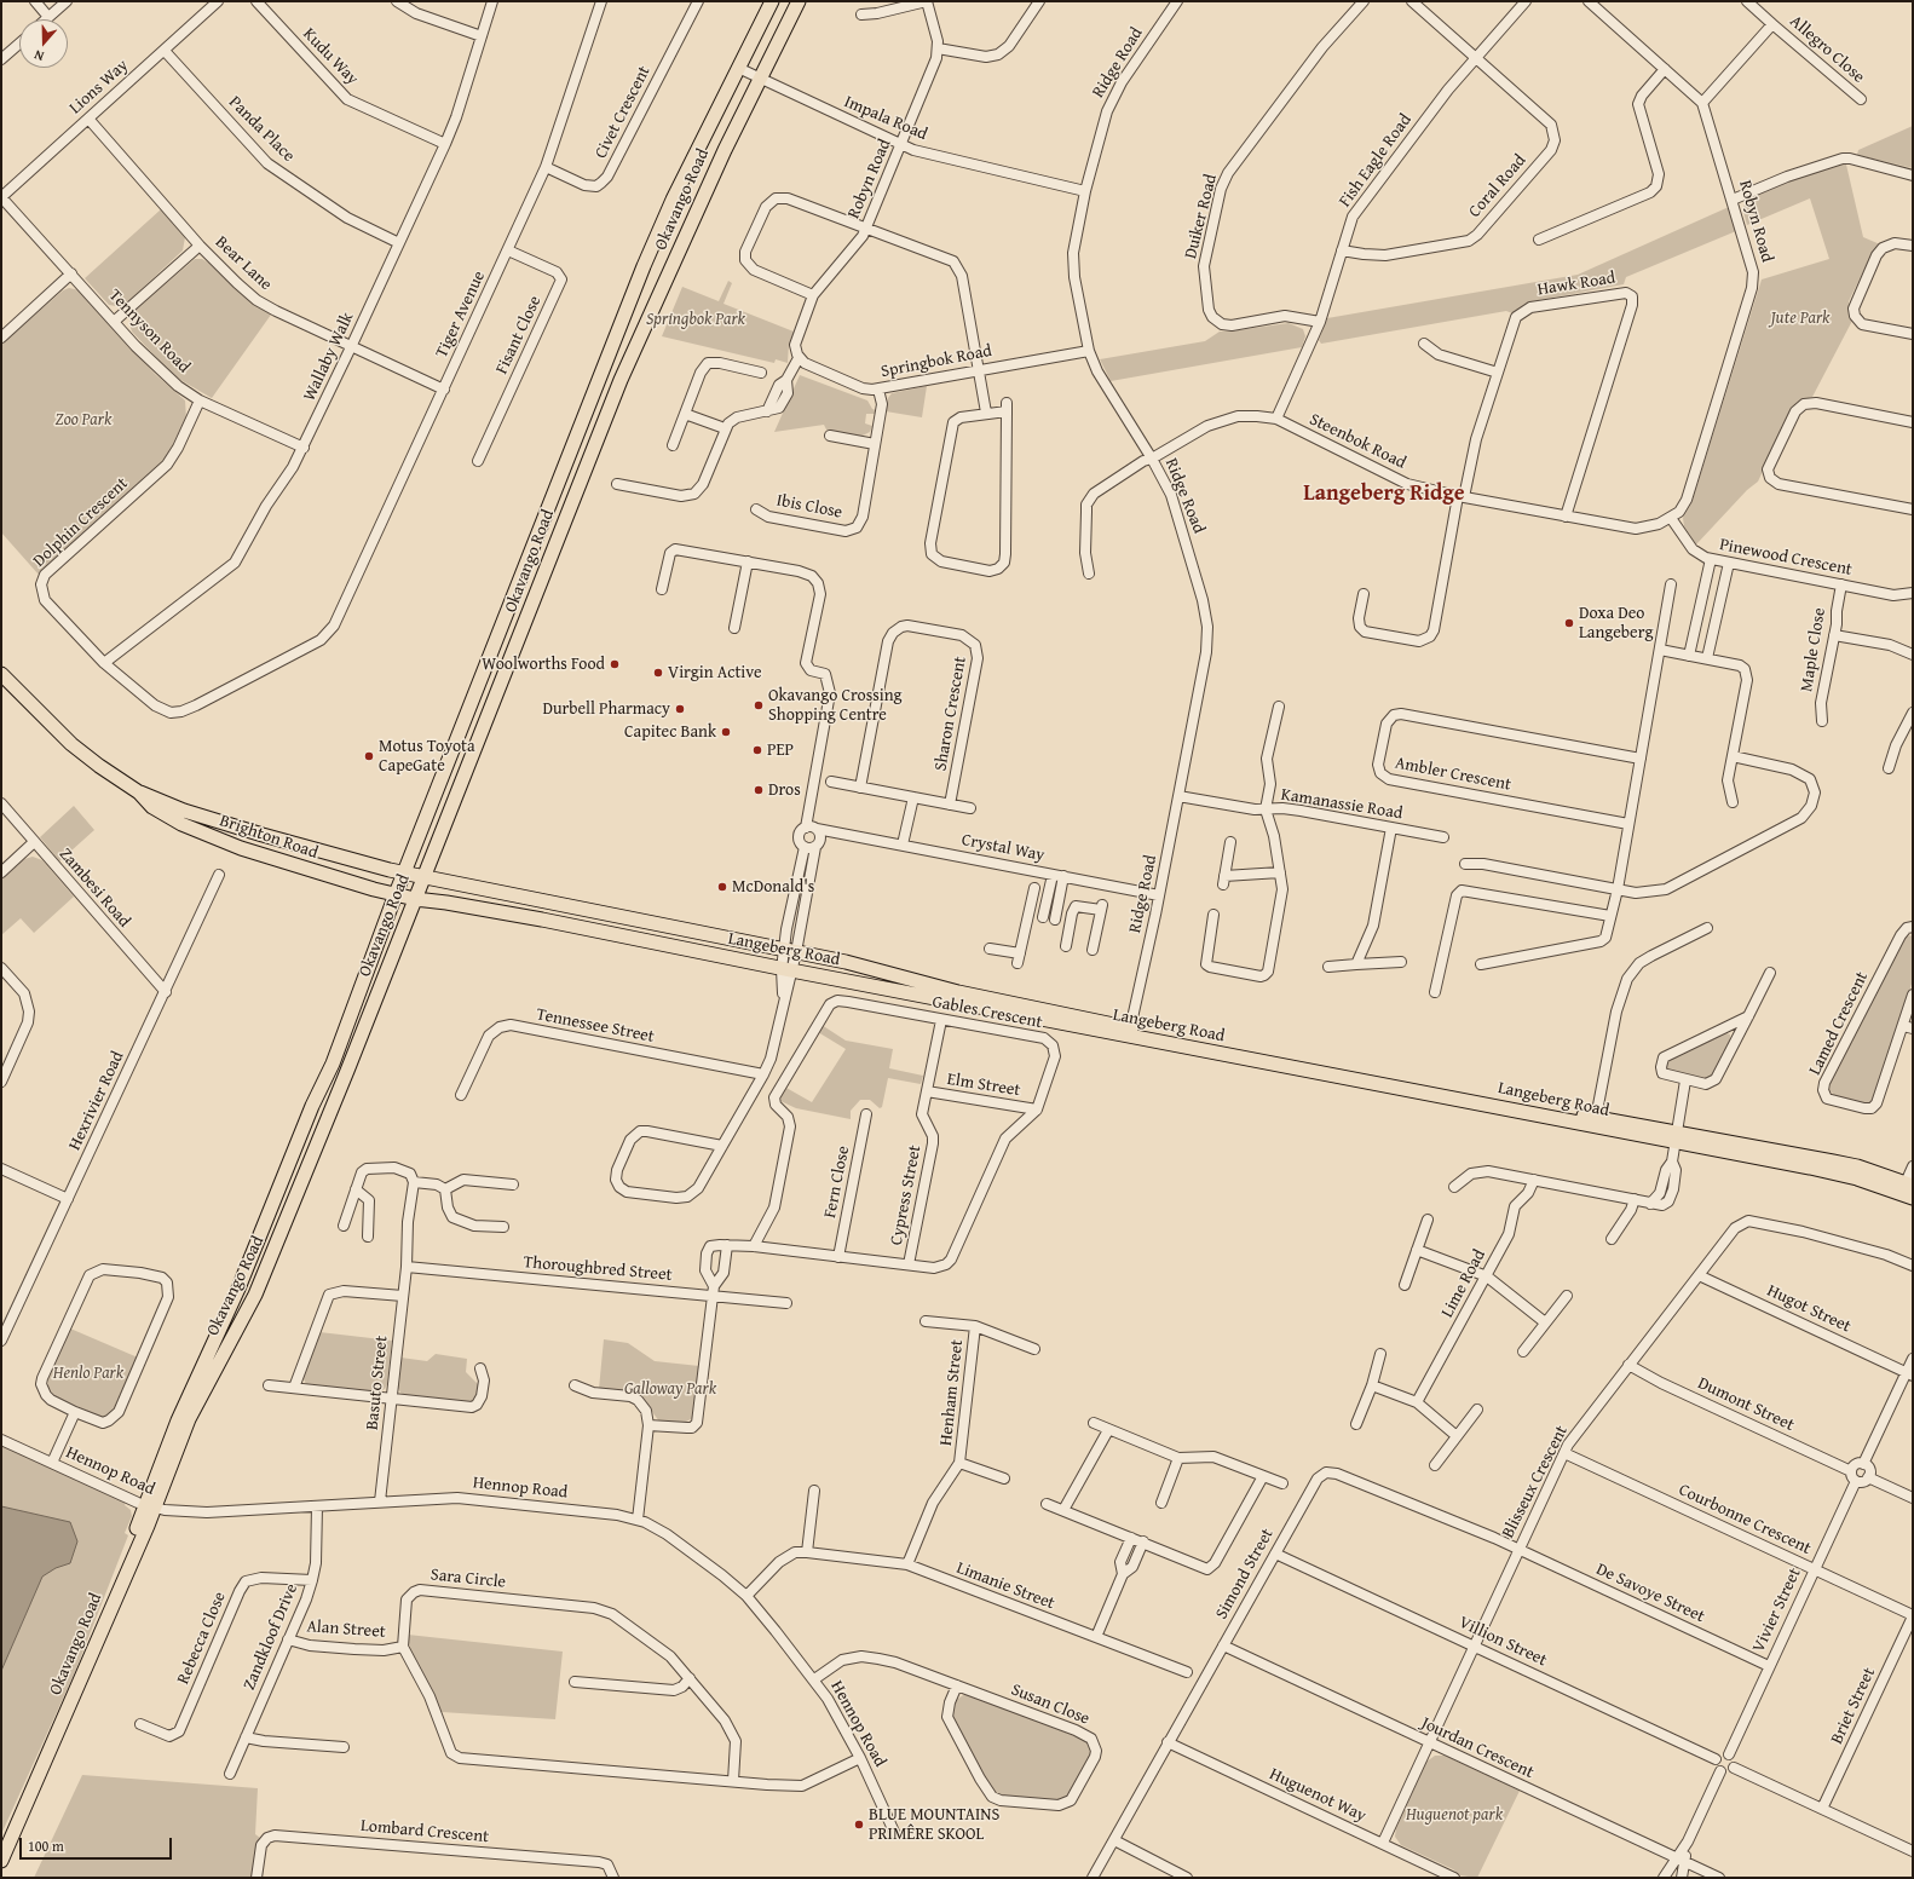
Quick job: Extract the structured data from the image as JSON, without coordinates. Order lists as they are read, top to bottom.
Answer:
{
  "streets": {
    "main road": ["Okavango Road", "Brighton Road", "Langeberg Road"],
    "street": [
      "Allegro Close",
      "Kudu Way",
      "Ridge Road",
      "Lions Way",
      "Civet Crescent",
      "Impala Road",
      "Panda Place",
      "Fish Eagle Road",
      "Robyn Road",
      "Coral Road",
      "Duiker Road",
      "Bear Lane",
      "Hawk Road",
      "Tiger Avenue",
      "Tennyson Road",
      "Fisant Close",
      "Wallaby Walk",
      "Springbok Road",
      "Steenbok Road",
      "Ibis Close",
      "Dolphin Crescent",
      "Pinewood Crescent",
      "Maple Close",
      "Sharon Crescent",
      "Ambler Crescent",
      "Kamanassie Road",
      "Crystal Way",
      "Zambesi Road",
      "Gables Crescent",
      "Lamed Crescent",
      "Tennessee Street",
      "Elm Street",
      "Hexrivier Road",
      "Fern Close",
      "Cypress Street",
      "Thoroughbred Street",
      "Lime Road",
      "Hugot Street",
      "Basuto Street",
      "Henham Street",
      "Dumont Street",
      "Hennop Road",
      "Blisseux Crescent",
      "Courbonne Crescent",
      "Simond Street",
      "Sara Circle",
      "Limanie Street",
      "De Savoye Street",
      "Vivier Street",
      "Alan Street",
      "Zandkloof Drive",
      "Rebecca Close",
      "Villion Street",
      "Susan Close",
      "Briet Street",
      "Jourdan Crescent",
      "Huguenot Way",
      "Lombard Crescent"
    ]
  },
  "crossings": [
    ["Kudu Way", "Wallaby Walk"],
    ["Ridge Road", "Impala Road"],
    ["Ridge Road", "Springbok Road"],
    ["Ridge Road", "Steenbok Road"],
    ["Ridge Road", "Kamanassie Road"],
    ["Ridge Road", "Crystal Way"],
    ["Ridge Road", "Langeberg Road"],
    ["Lions Way", "Panda Place"],
    ["Lions Way", "Bear Lane"],
    ["Lions Way", "Tennyson Road"],
    ["Civet Crescent", "Tiger Avenue"],
    ["Impala Road", "Robyn Road"],
    ["Impala Road", "Okavango Road"],
    ["Panda Place", "Wallaby Walk"],
    ["Fish Eagle Road", "Coral Road"],
    ["Fish Eagle Road", "Duiker Road"],
    ["Fish Eagle Road", "Steenbok Road"],
    ["Robyn Road", "Springbok Road"],
    ["Robyn Road", "Steenbok Road"],
    ["Robyn Road", "Pinewood Crescent"],
    ["Okavango Road", "Brighton Road"],
    ["Okavango Road", "Langeberg Road"],
    ["Okavango Road", "Hennop Road"],
    ["Bear Lane", "Tiger Avenue"],
    ["Bear Lane", "Wallaby Walk"],
    ["Hawk Road", "Steenbok Road"],
    ["Tiger Avenue", "Fisant Close"],
    ["Tiger Avenue", "Dolphin Crescent"],
    ["Tennyson Road", "Wallaby Walk"],
    ["Tennyson Road", "Dolphin Crescent"],
    ["Wallaby Walk", "Dolphin Crescent"],
    ["Springbok Road", "Ibis Close"],
    ["Steenbok Road", "Pinewood Crescent"],
    ["Pinewood Crescent", "Maple Close"],
    ["Brighton Road", "Langeberg Road"],
    ["Zambesi Road", "Hexrivier Road"],
    ["Gables Crescent", "Elm Street"],
    ["Gables Crescent", "Fern Close"],
    ["Gables Crescent", "Cypress Street"],
    ["Gables Crescent", "Thoroughbred Street"],
    ["Elm Street", "Cypress Street"],
    ["Thoroughbred Street", "Basuto Street"],
    ["Hugot Street", "Blisseux Crescent"],
    ["Basuto Street", "Hennop Road"],
    ["Henham Street", "Limanie Street"],
    ["Dumont Street", "Blisseux Crescent"],
    ["Dumont Street", "Vivier Street"],
    ["Hennop Road", "Limanie Street"],
    ["Hennop Road", "Zandkloof Drive"],
    ["Hennop Road", "Susan Close"],
    ["Blisseux Crescent", "Courbonne Crescent"],
    ["Blisseux Crescent", "Simond Street"],
    ["Blisseux Crescent", "De Savoye Street"],
    ["Blisseux Crescent", "Villion Street"],
    ["Blisseux Crescent", "Jourdan Crescent"],
    ["Blisseux Crescent", "Huguenot Way"],
    ["Courbonne Crescent", "Vivier Street"],
    ["Courbonne Crescent", "Briet Street"],
    ["Simond Street", "De Savoye Street"],
    ["Simond Street", "Villion Street"],
    ["Simond Street", "Jourdan Crescent"],
    ["Simond Street", "Huguenot Way"],
    ["Sara Circle", "Alan Street"],
    ["De Savoye Street", "Vivier Street"],
    ["Vivier Street", "Villion Street"],
    ["Alan Street", "Zandkloof Drive"],
    ["Zandkloof Drive", "Rebecca Close"]
  ],
  "districts": ["Langeberg Ridge"],
  "parks": [
    "Jute Park",
    "Springbok Park",
    "Zoo Park",
    "Henlo Park",
    "Galloway Park",
    "Huguenot park"
  ],
  "places": [
    "Doxa Deo Langeberg",
    "Woolworths Food",
    "Virgin Active",
    "Okavango Crossing Shopping Centre",
    "Durbell Pharmacy",
    "Capitec Bank",
    "PEP",
    "Motus Toyota CapeGate",
    "Dros",
    "McDonald's",
    "BLUE MOUNTAINS PRIMÊRE SKOOL"
  ],
  "scale_bar": "100 m",
  "north": "bottom"
}
